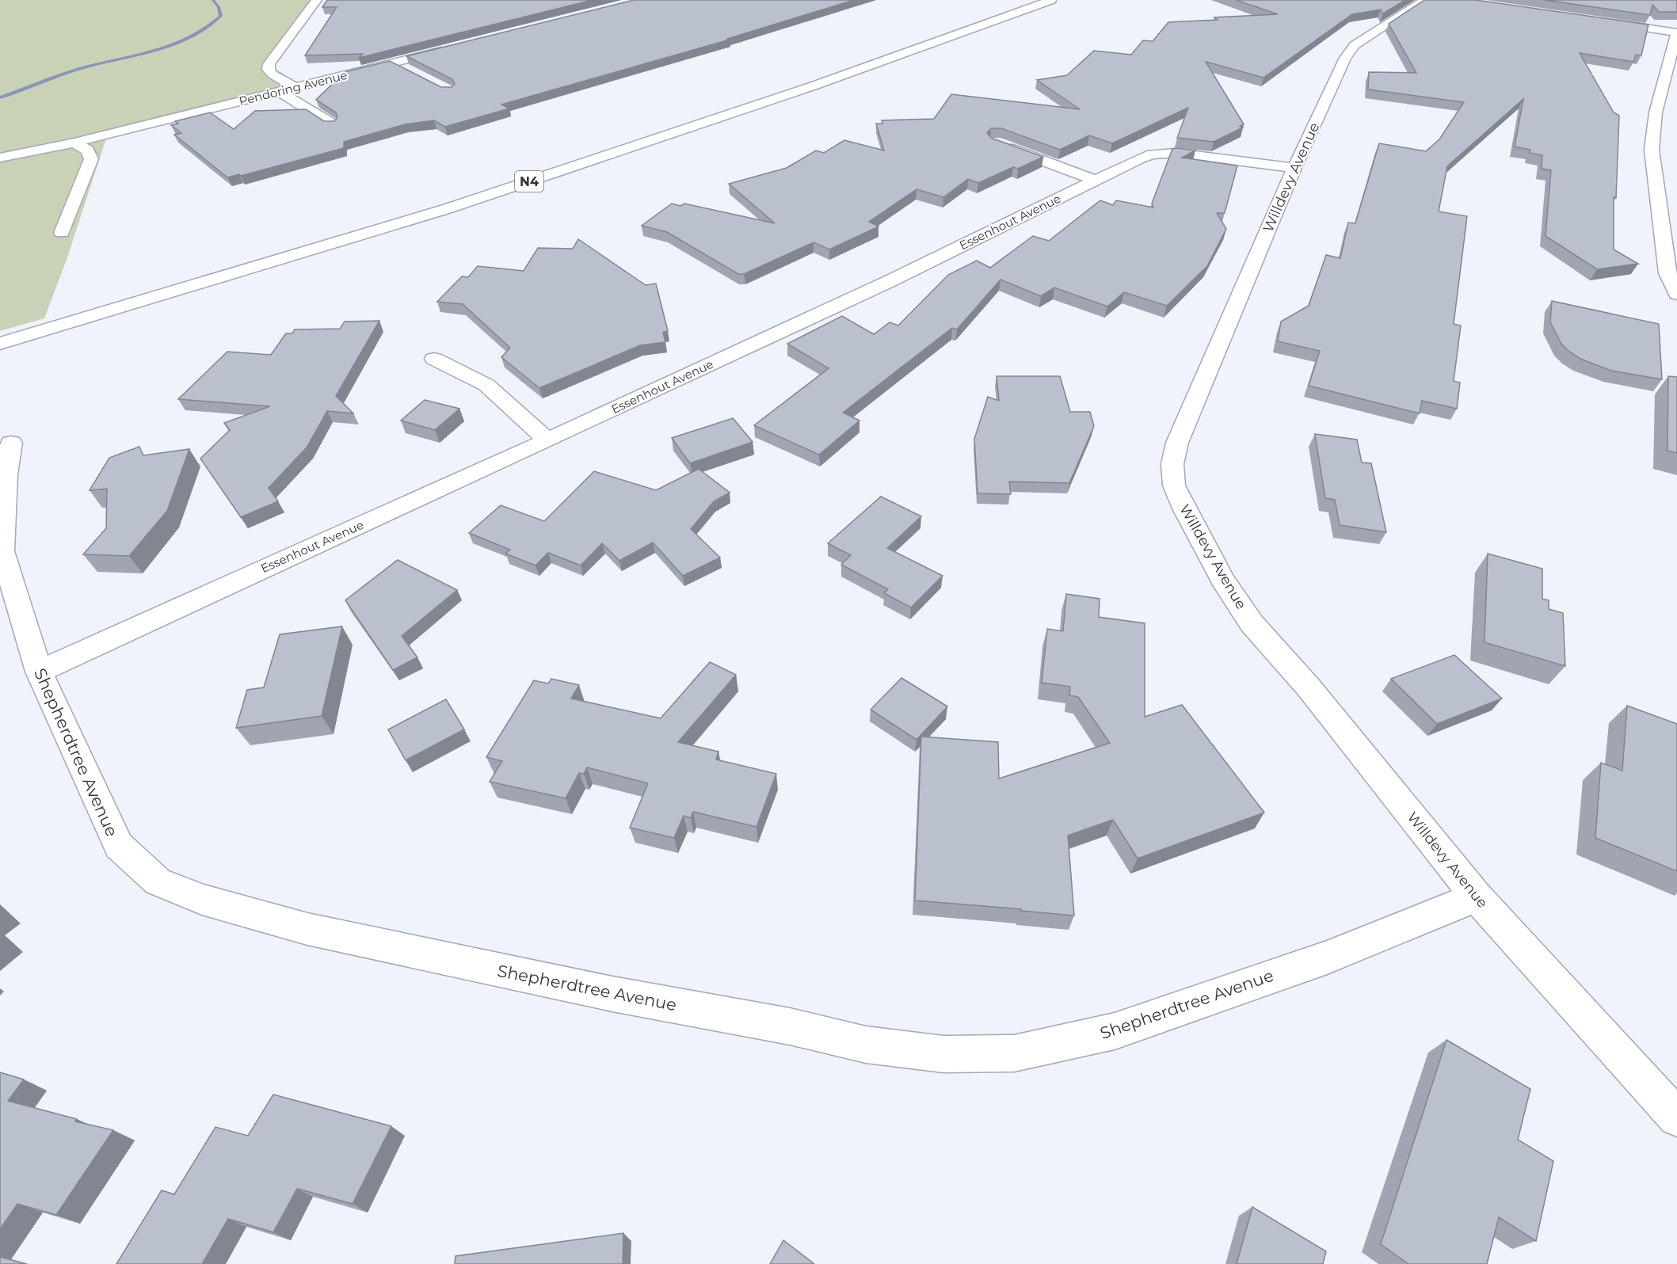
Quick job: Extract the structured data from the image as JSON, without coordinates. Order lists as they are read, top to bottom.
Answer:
{
  "streets": {
    "main road": [
      "Pendoring Avenue",
      "Willdevy Avenue",
      "N4",
      "Essenhout Avenue",
      "Shepherdtree Avenue"
    ]
  },
  "crossings": [
    ["Willdevy Avenue", "Essenhout Avenue"],
    ["Willdevy Avenue", "Shepherdtree Avenue"],
    ["Essenhout Avenue", "Shepherdtree Avenue"]
  ]
}
